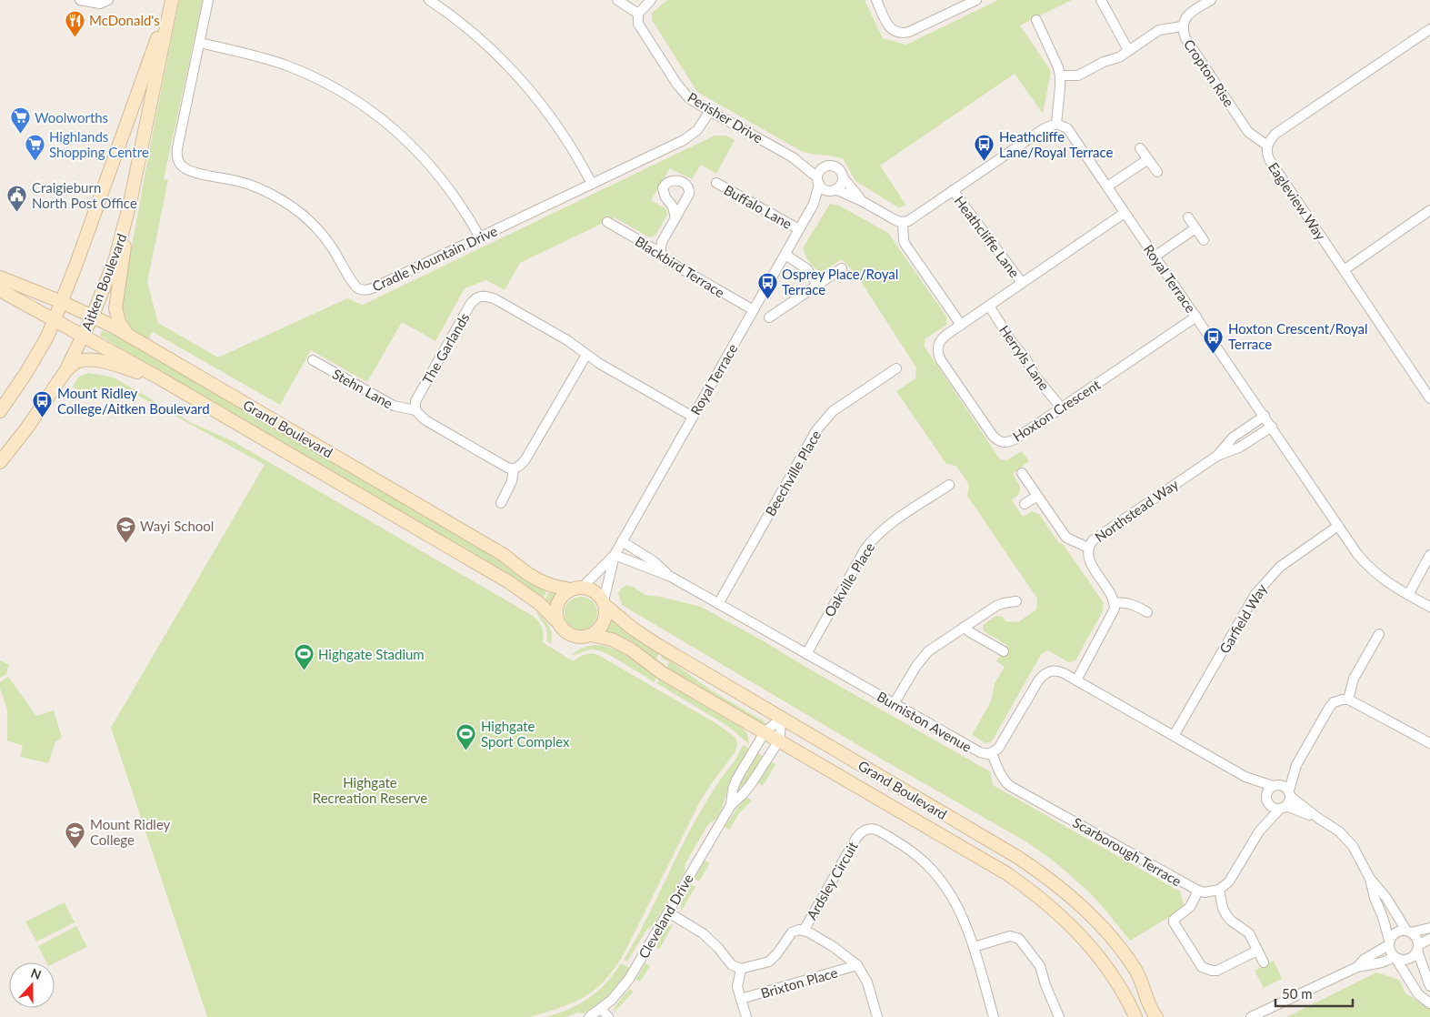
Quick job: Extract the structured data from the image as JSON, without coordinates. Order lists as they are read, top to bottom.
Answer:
{
  "streets": {
    "street": [
      "Cropton Rise",
      "Perisher Drive",
      "Eagleview Way",
      "Buffalo Lane",
      "Heathcliffe Lane",
      "Cradle Mountain Drive",
      "Blackbird Terrace",
      "Royal Terrace",
      "Aitken Boulevard",
      "The Garlands",
      "Herryls Lane",
      "Stehn Lane",
      "Hoxton Crescent",
      "Grand Boulevard",
      "Beechville Place",
      "Northstead Way",
      "Oakville Place",
      "Garfield Way",
      "Burniston Avenue",
      "Scarborough Terrace",
      "Ardsley Circuit",
      "Cleveland Drive",
      "Brixton Place"
    ]
  },
  "crossings": [
    ["Cropton Rise", "Eagleview Way"],
    ["Perisher Drive", "Cradle Mountain Drive"],
    ["Perisher Drive", "Royal Terrace"],
    ["Buffalo Lane", "Royal Terrace"],
    ["Heathcliffe Lane", "Hoxton Crescent"],
    ["Blackbird Terrace", "Royal Terrace"],
    ["Royal Terrace", "The Garlands"],
    ["Royal Terrace", "Hoxton Crescent"],
    ["Royal Terrace", "Grand Boulevard"],
    ["Royal Terrace", "Northstead Way"],
    ["Royal Terrace", "Garfield Way"],
    ["Royal Terrace", "Burniston Avenue"],
    ["Aitken Boulevard", "Grand Boulevard"],
    ["The Garlands", "Stehn Lane"],
    ["Herryls Lane", "Hoxton Crescent"],
    ["Grand Boulevard", "Cleveland Drive"],
    ["Beechville Place", "Burniston Avenue"],
    ["Oakville Place", "Burniston Avenue"],
    ["Burniston Avenue", "Scarborough Terrace"],
    ["Ardsley Circuit", "Brixton Place"]
  ],
  "parks": ["Highgate Recreation Reserve"],
  "places": {
    "restaurant": ["McDonald's"],
    "supermarket": ["Woolworths", "Highlands Shopping Centre"],
    "bus stop": [
      "Heathcliffe Lane/Royal Terrace",
      "Osprey Place/Royal Terrace",
      "Hoxton Crescent/Royal Terrace",
      "Mount Ridley College/Aitken Boulevard"
    ],
    "public building": ["Craigieburn North Post Office"],
    "school or university": ["Wayi School", "Mount Ridley College"],
    "sports": ["Highgate Stadium", "Highgate Sport Complex"]
  },
  "scale_bar": "50 m",
  "north": "top"
}
